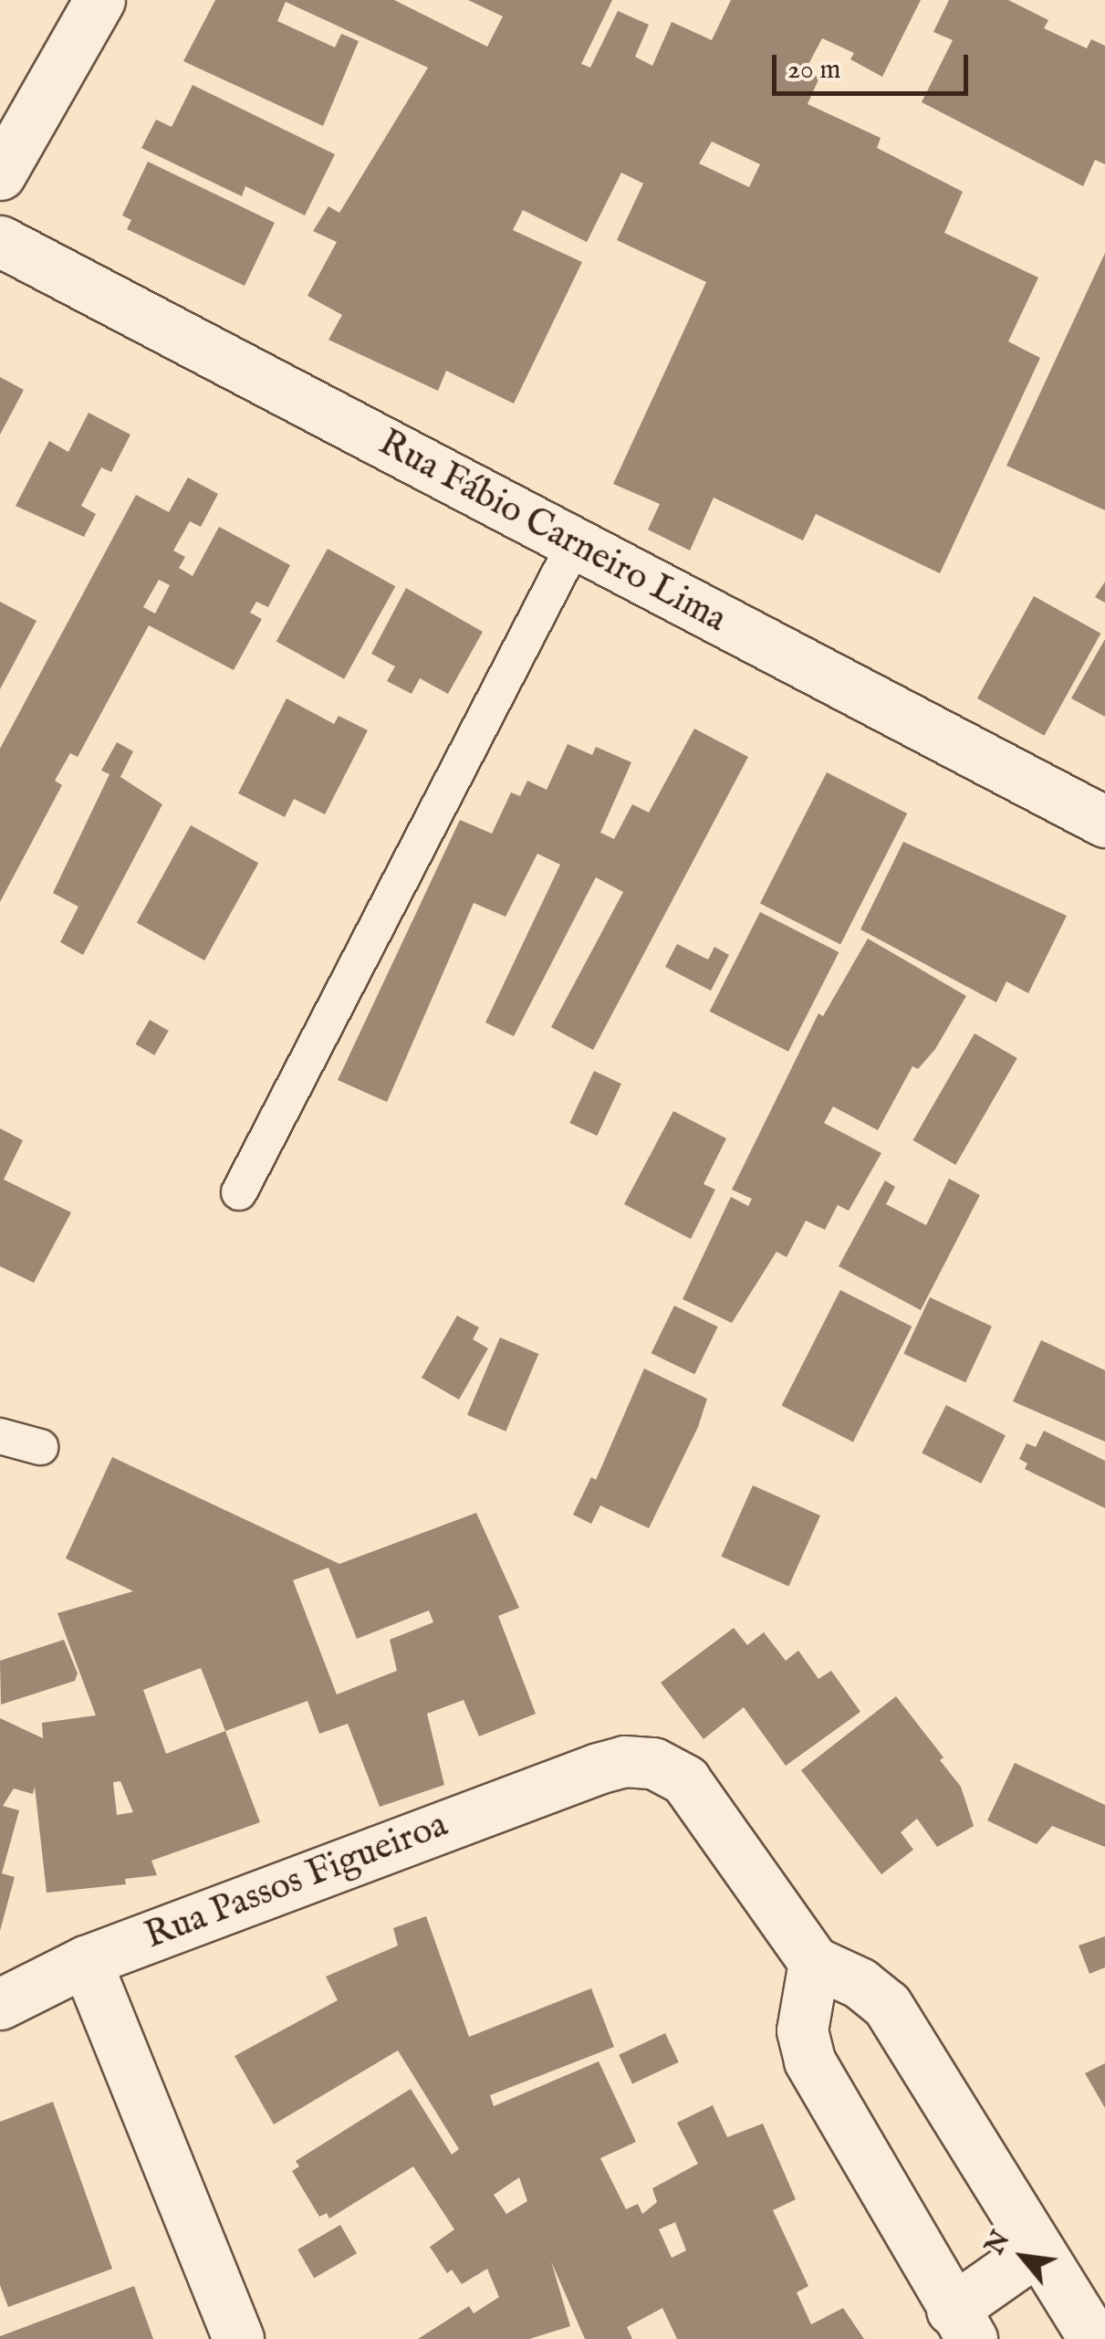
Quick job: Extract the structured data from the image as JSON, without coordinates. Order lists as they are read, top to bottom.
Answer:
{
  "streets": {
    "street": ["Rua Fábio Carneiro Lima", "Rua Passos Figueiroa"]
  },
  "scale_bar": "20 m",
  "north": "top left"
}
